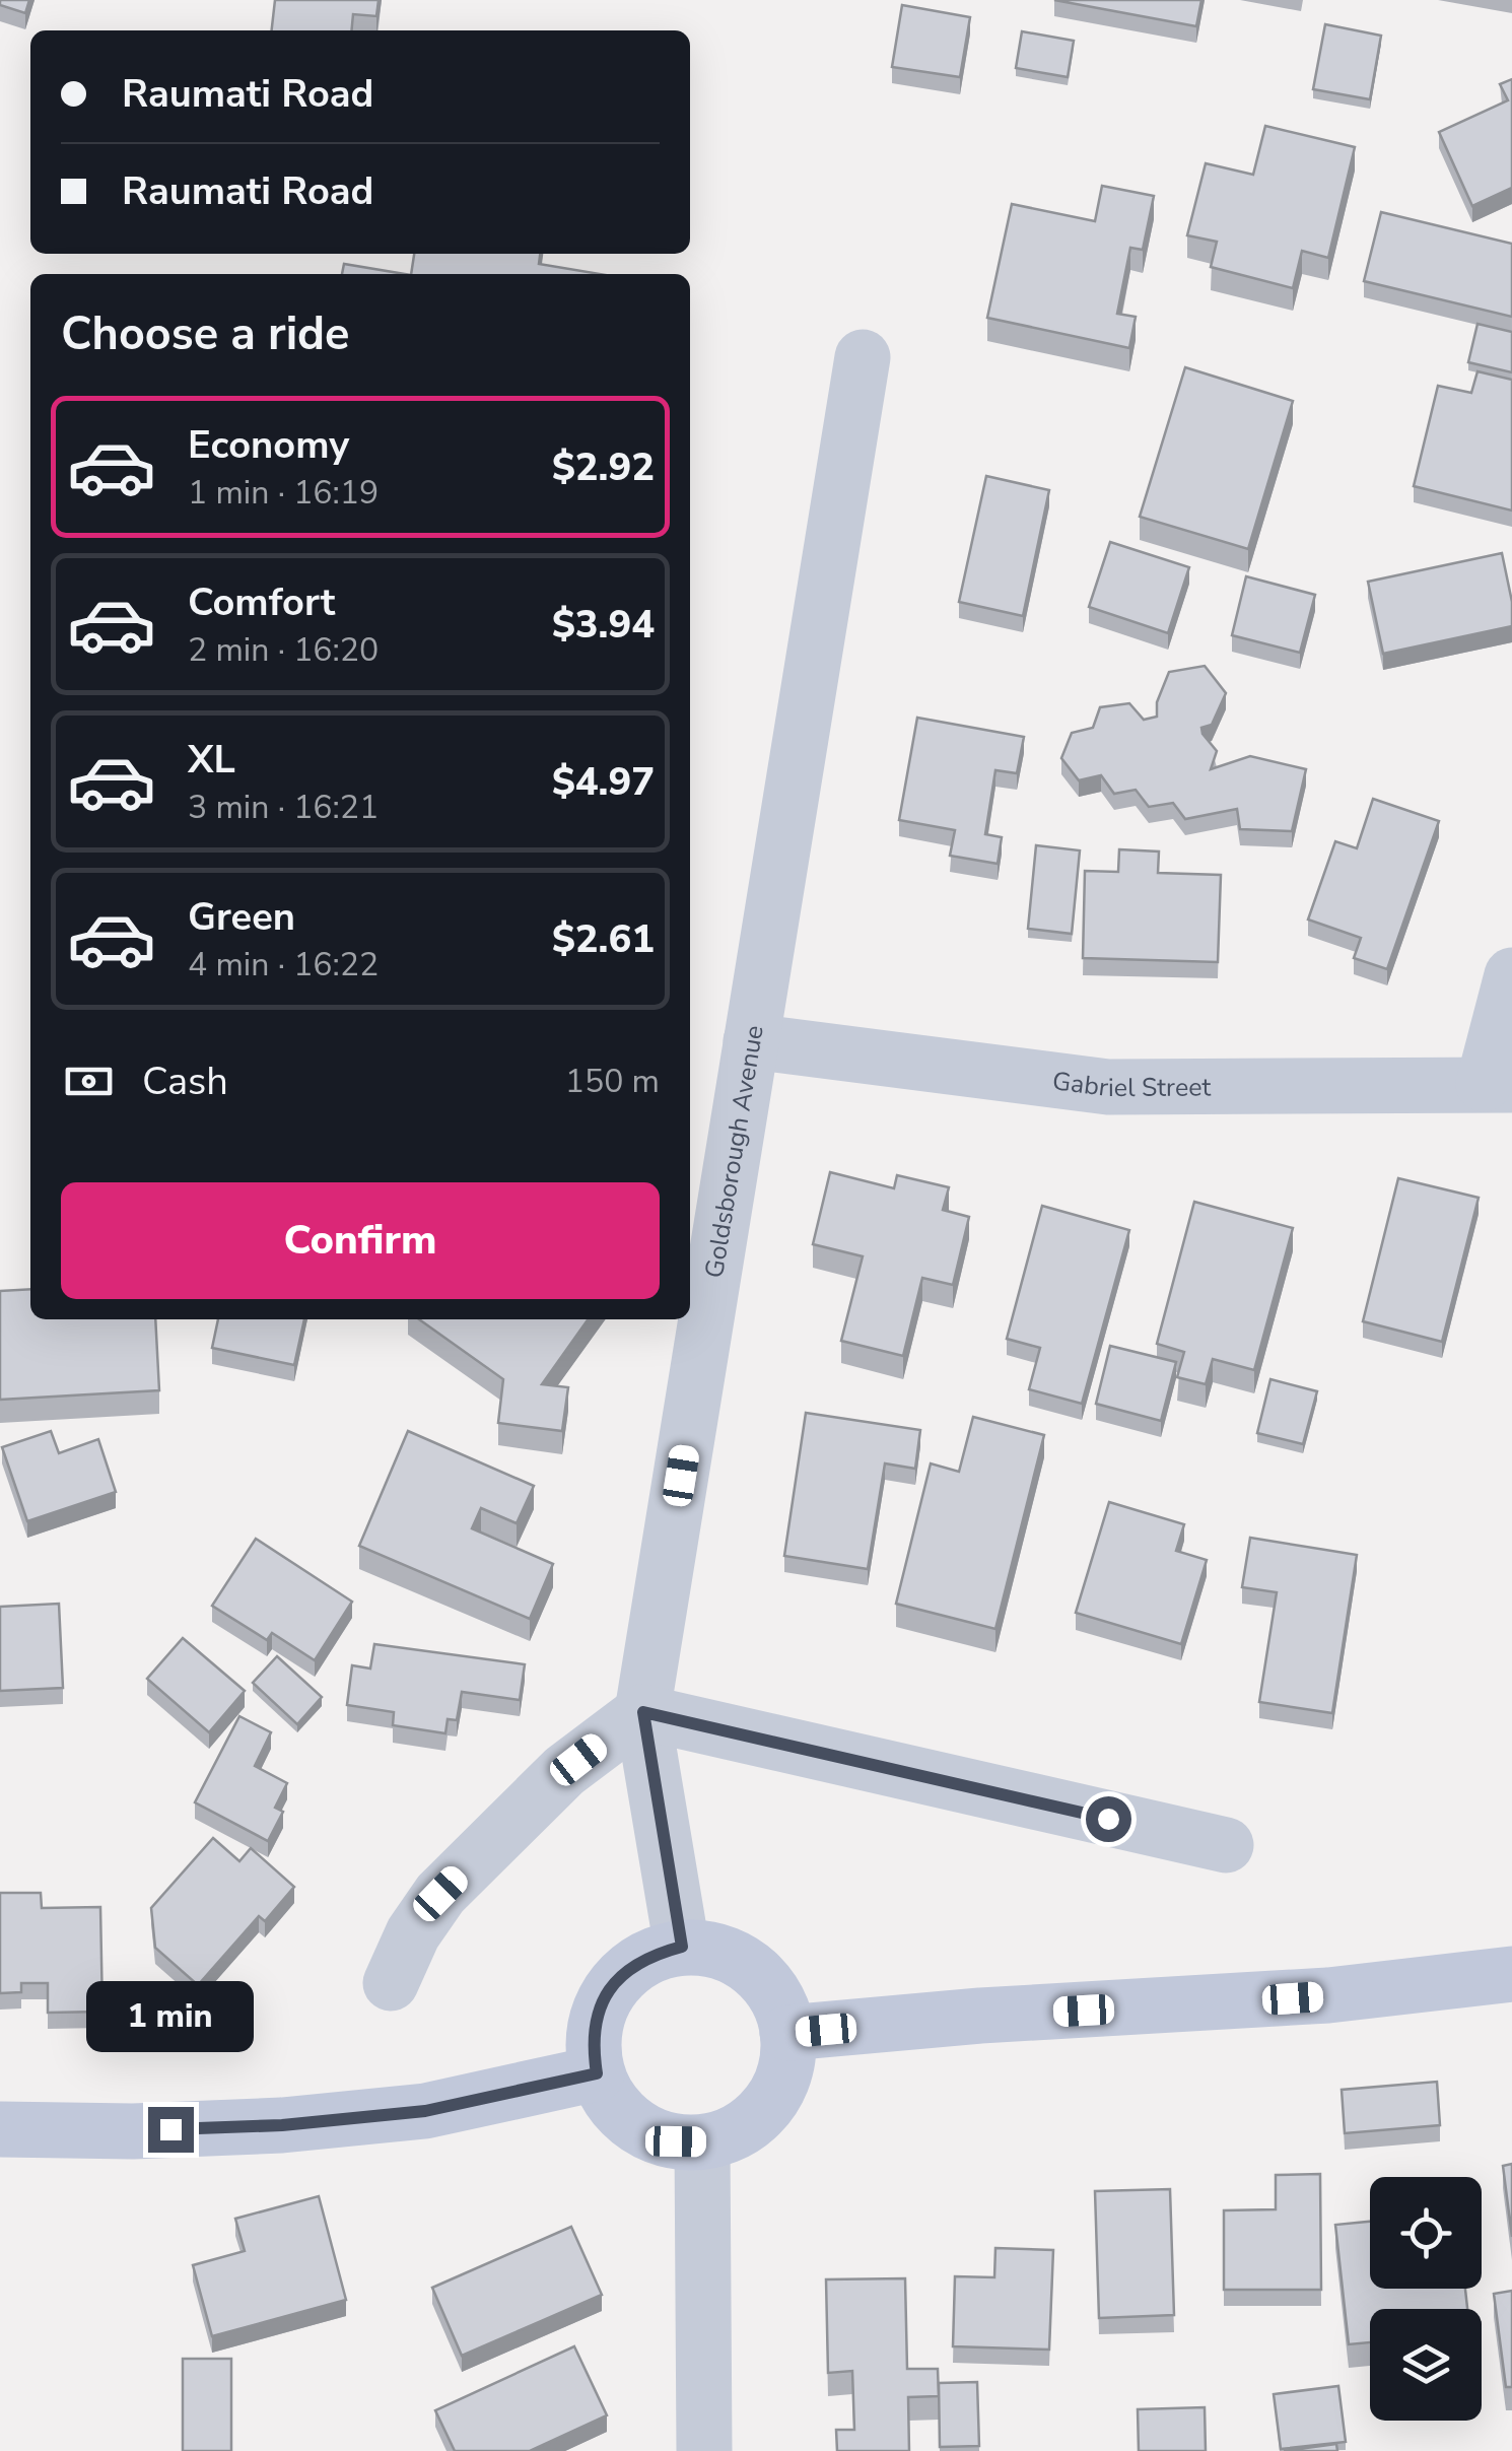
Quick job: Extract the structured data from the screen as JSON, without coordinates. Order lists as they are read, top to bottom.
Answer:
{
  "streets": {
    "street": ["Gabriel Street", "Goldsborough Avenue"]
  },
  "crossings": [
    ["Gabriel Street", "Goldsborough Avenue"]
  ],
  "page": {
    "banner": ["Raumati Road", "Raumati Road"],
    "heading": "Choose a ride",
    "list": [
      {
        "name": "Economy",
        "note": "1 min · 16:19",
        "value": "$2.92"
      },
      {
        "name": "Comfort",
        "note": "2 min · 16:20",
        "value": "$3.94"
      },
      {
        "name": "XL",
        "note": "3 min · 16:21",
        "value": "$4.97"
      },
      {
        "name": "Green",
        "note": "4 min · 16:22",
        "value": "$2.61"
      }
    ],
    "pay": ["Cash", "150 m"],
    "buttons": "Confirm",
    "bubble": "1 min"
  }
}
